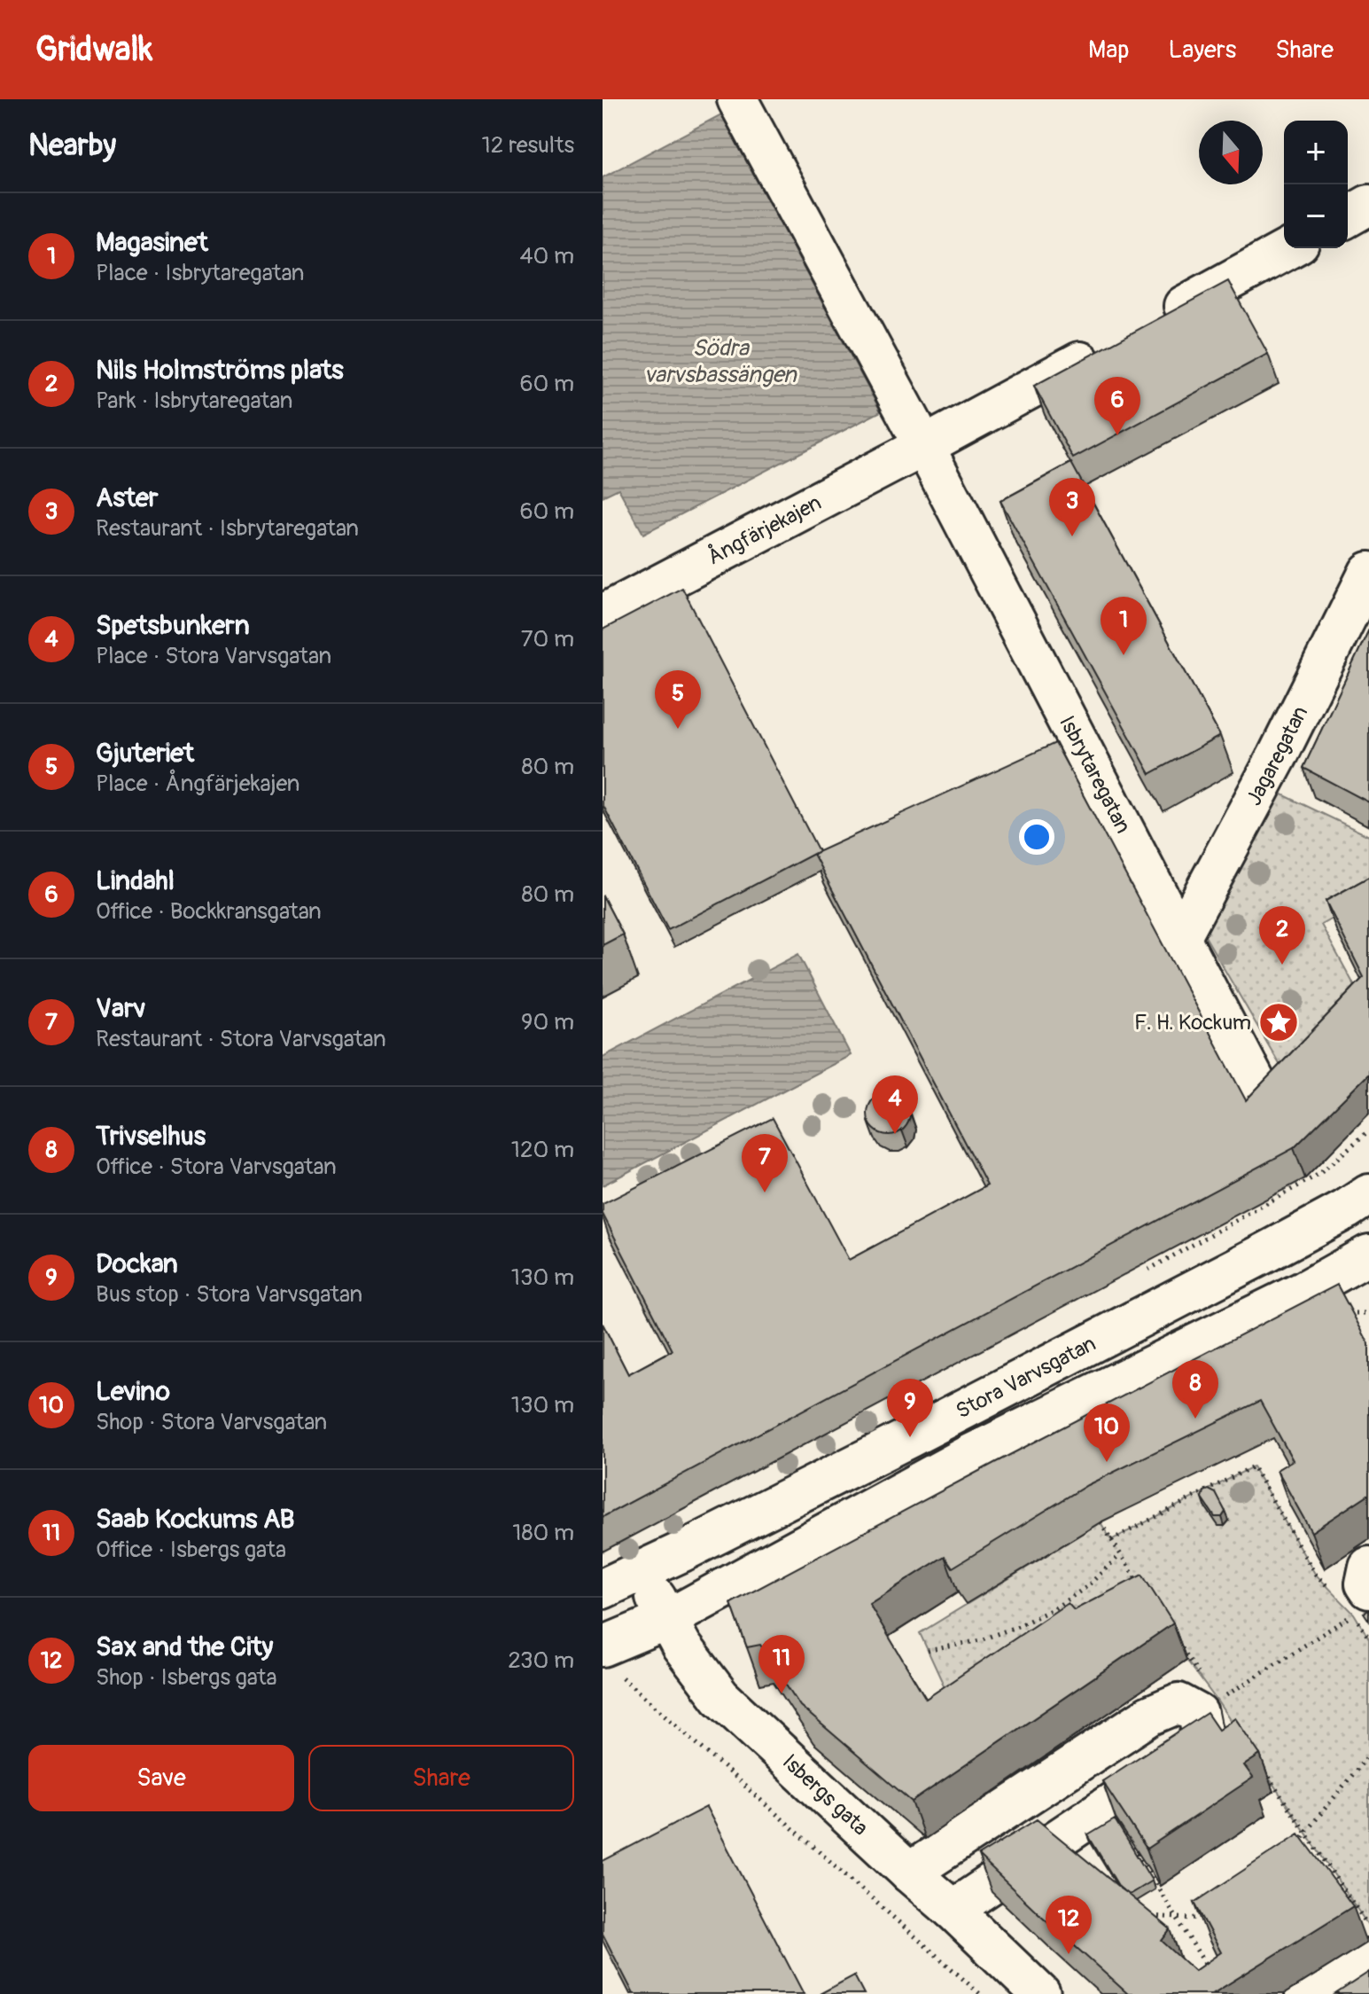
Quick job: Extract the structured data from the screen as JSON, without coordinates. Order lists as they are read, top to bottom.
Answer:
{
  "streets": {
    "street": [
      "Ångfärjekajen",
      "Jagaregatan",
      "Isbrytaregatan",
      "Stora Varvsgatan",
      "Isbergs gata"
    ]
  },
  "crossings": [
    ["Ångfärjekajen", "Isbrytaregatan"],
    ["Jagaregatan", "Isbrytaregatan"],
    ["Stora Varvsgatan", "Isbergs gata"]
  ],
  "water": ["Södra varvsbassängen"],
  "places": {
    "place": ["F. H. Kockum"]
  },
  "north": "bottom",
  "page": {
    "header": "Gridwalk",
    "nav": ["Map", "Layers", "Share"],
    "heading": ["Nearby", "12 results"],
    "map_buttons": ["+", "−"],
    "list": [
      {
        "mark": "1",
        "name": "Magasinet",
        "note": "Place · Isbrytaregatan",
        "value": "40 m"
      },
      {
        "mark": "2",
        "name": "Nils Holmströms plats",
        "note": "Park · Isbrytaregatan",
        "value": "60 m"
      },
      {
        "mark": "3",
        "name": "Aster",
        "note": "Restaurant · Isbrytaregatan",
        "value": "60 m"
      },
      {
        "mark": "4",
        "name": "Spetsbunkern",
        "note": "Place · Stora Varvsgatan",
        "value": "70 m"
      },
      {
        "mark": "5",
        "name": "Gjuteriet",
        "note": "Place · Ångfärjekajen",
        "value": "80 m"
      },
      {
        "mark": "6",
        "name": "Lindahl",
        "note": "Office · Bockkransgatan",
        "value": "80 m"
      },
      {
        "mark": "7",
        "name": "Varv",
        "note": "Restaurant · Stora Varvsgatan",
        "value": "90 m"
      },
      {
        "mark": "8",
        "name": "Trivselhus",
        "note": "Office · Stora Varvsgatan",
        "value": "120 m"
      },
      {
        "mark": "9",
        "name": "Dockan",
        "note": "Bus stop · Stora Varvsgatan",
        "value": "130 m"
      },
      {
        "mark": "10",
        "name": "Levino",
        "note": "Shop · Stora Varvsgatan",
        "value": "130 m"
      },
      {
        "mark": "11",
        "name": "Saab Kockums AB",
        "note": "Office · Isbergs gata",
        "value": "180 m"
      },
      {
        "mark": "12",
        "name": "Sax and the City",
        "note": "Shop · Isbergs gata",
        "value": "230 m"
      }
    ],
    "pins": [
      "6",
      "3",
      "1",
      "5",
      "2",
      "4",
      "7",
      "8",
      "9",
      "10",
      "11",
      "12"
    ],
    "buttons": ["Save", "Share"]
  }
}
